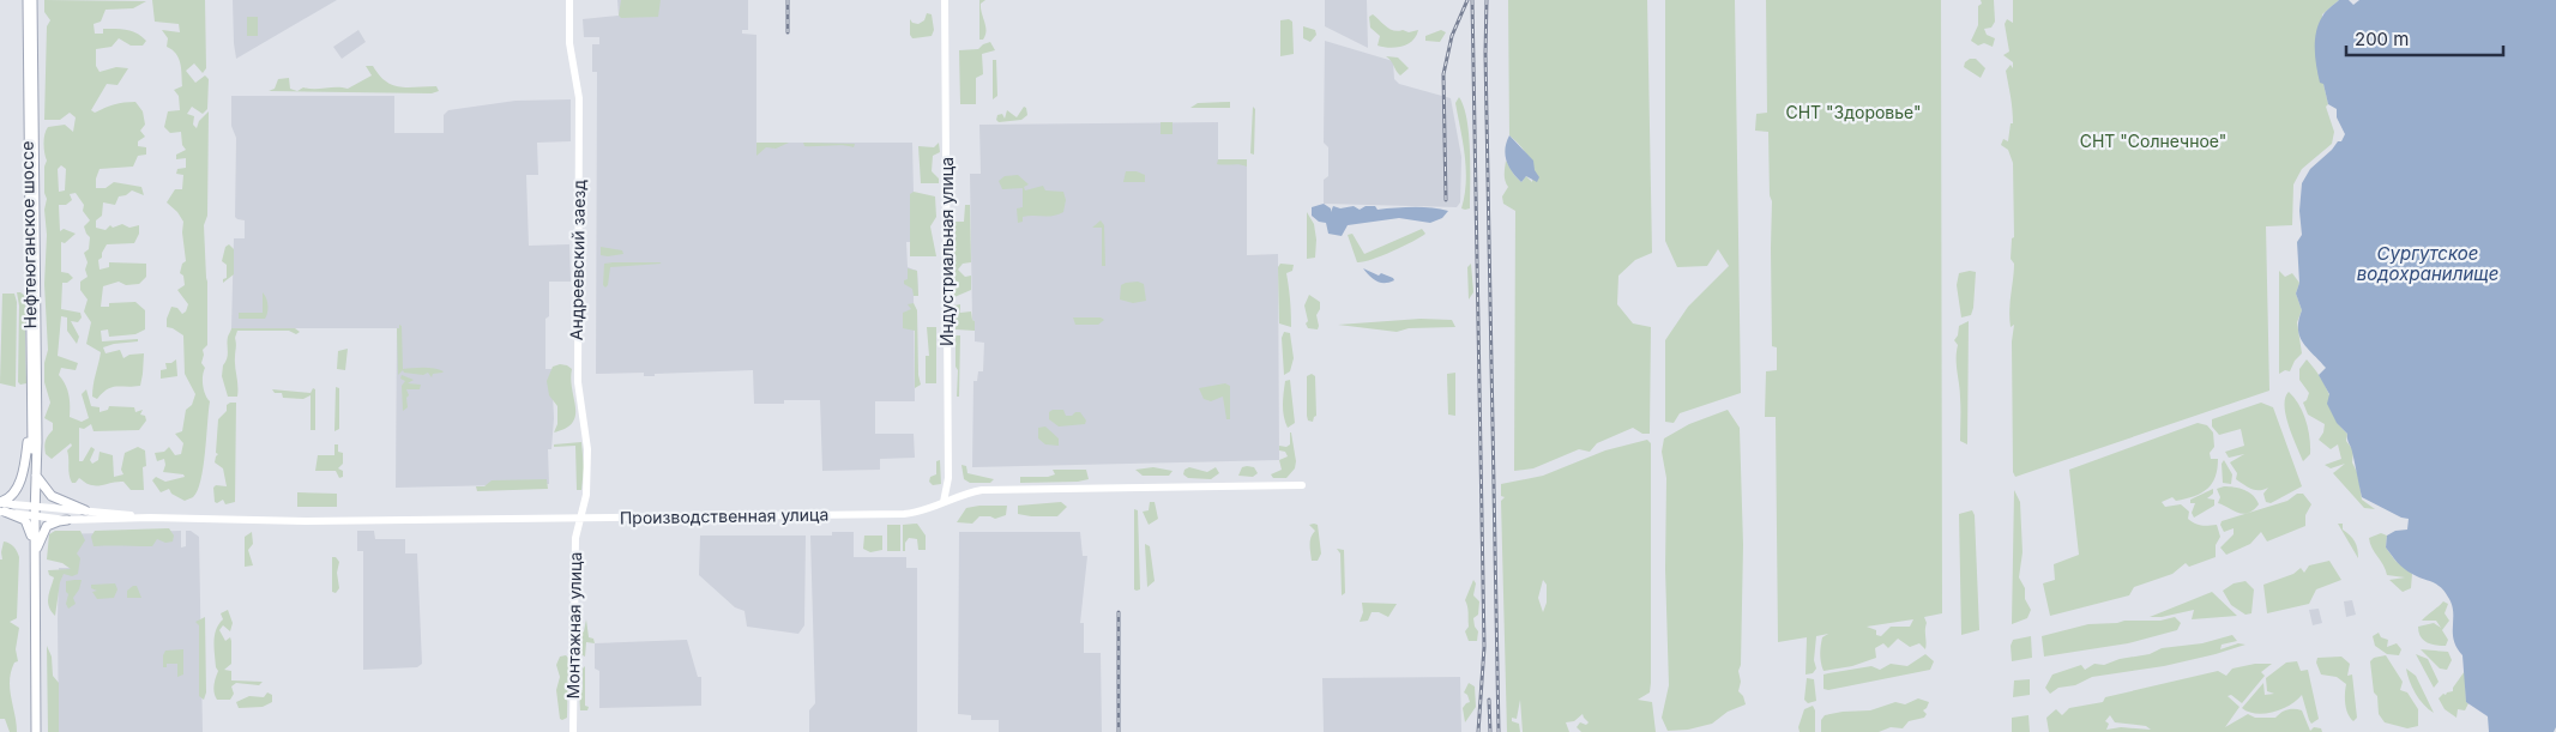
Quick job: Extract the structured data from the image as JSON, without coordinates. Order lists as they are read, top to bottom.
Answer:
{
  "streets": {
    "main road": [
      "Нефтеюганское шоссе",
      "Индустриальная улица",
      "Андреевский заезд",
      "Производственная улица",
      "Монтажная улица"
    ]
  },
  "crossings": [
    ["Нефтеюганское шоссе", "Производственная улица"],
    ["Индустриальная улица", "Производственная улица"],
    ["Андреевский заезд", "Производственная улица"],
    ["Андреевский заезд", "Монтажная улица"],
    ["Производственная улица", "Монтажная улица"]
  ],
  "water": ["Сургутское водохранилище"],
  "parks": ["СНТ \"Здоровье\"", "СНТ \"Солнечное\""],
  "scale_bar": "200 m"
}
